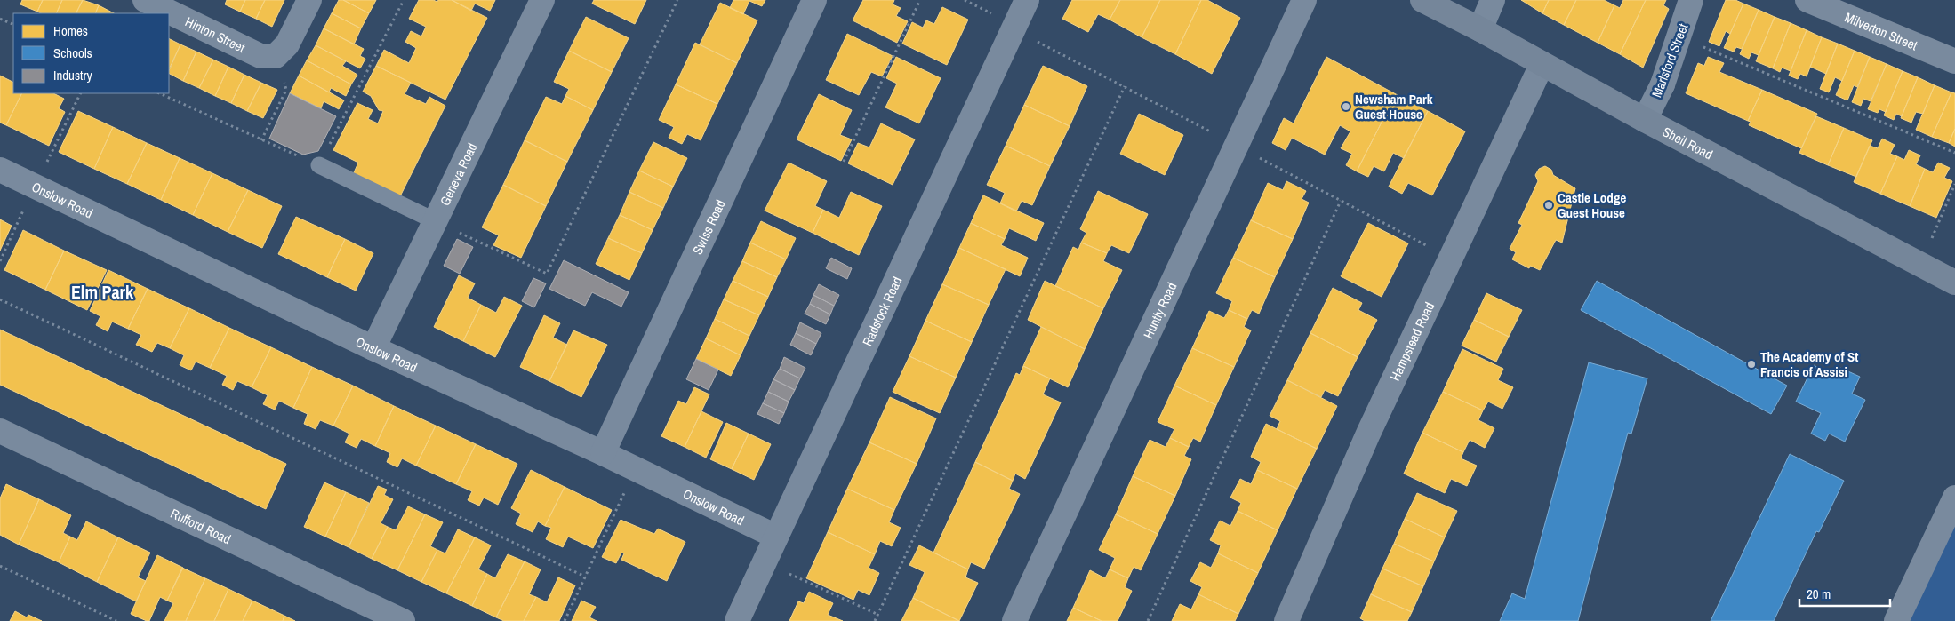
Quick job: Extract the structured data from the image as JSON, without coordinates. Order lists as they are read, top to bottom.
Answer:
{
  "streets": {
    "main road": ["Sheil Road"],
    "street": [
      "Milverton Street",
      "Hinton Street",
      "Marlsford Street",
      "Geneva Road",
      "Onslow Road",
      "Swiss Road",
      "Radstock Road",
      "Huntly Road",
      "Hampstead Road",
      "Rufford Road"
    ]
  },
  "crossings": [
    ["Marlsford Street", "Sheil Road"],
    ["Sheil Road", "Hampstead Road"],
    ["Geneva Road", "Onslow Road"],
    ["Onslow Road", "Swiss Road"],
    ["Onslow Road", "Radstock Road"]
  ],
  "districts": ["Elm Park"],
  "places": ["Newsham Park Guest House", "Castle Lodge Guest House", "The Academy of St Francis of Assisi"],
  "legend": ["Homes", "Schools", "Industry"],
  "scale_bar": "20 m"
}
